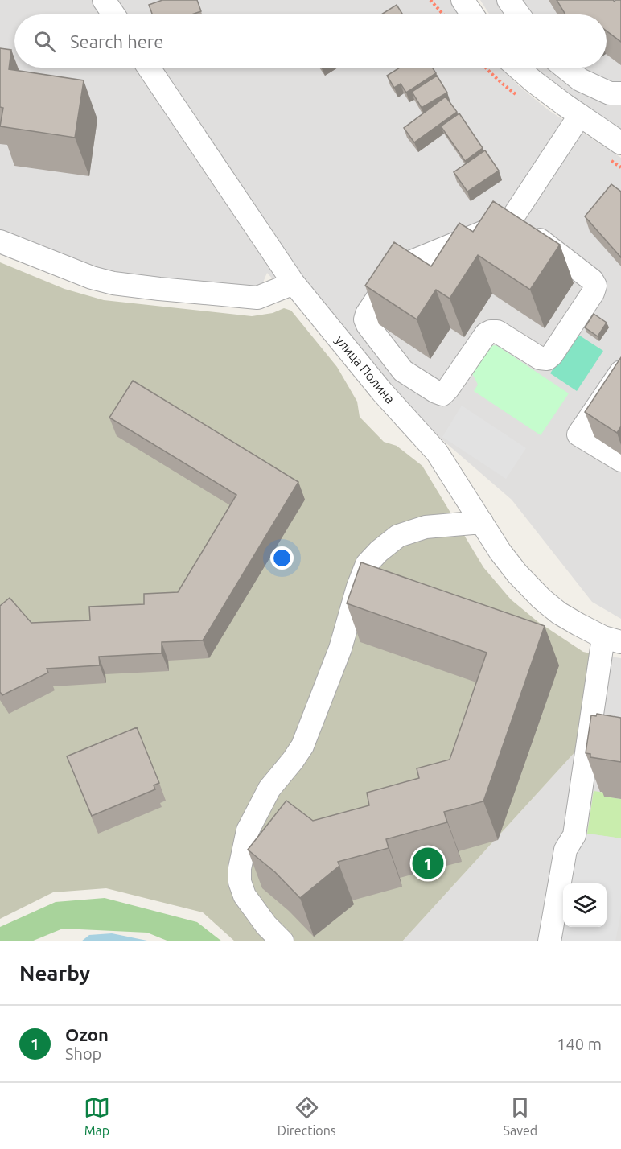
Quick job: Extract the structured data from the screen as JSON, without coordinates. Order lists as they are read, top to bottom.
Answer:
{
  "streets": {
    "street": ["улица Полина"]
  },
  "page": {
    "search": "Search here",
    "pins": "1",
    "heading": "Nearby",
    "list": [
      {
        "mark": "1",
        "name": "Ozon",
        "note": "Shop",
        "value": "140 m"
      }
    ],
    "nav": ["Map", "Directions", "Saved"]
  }
}
